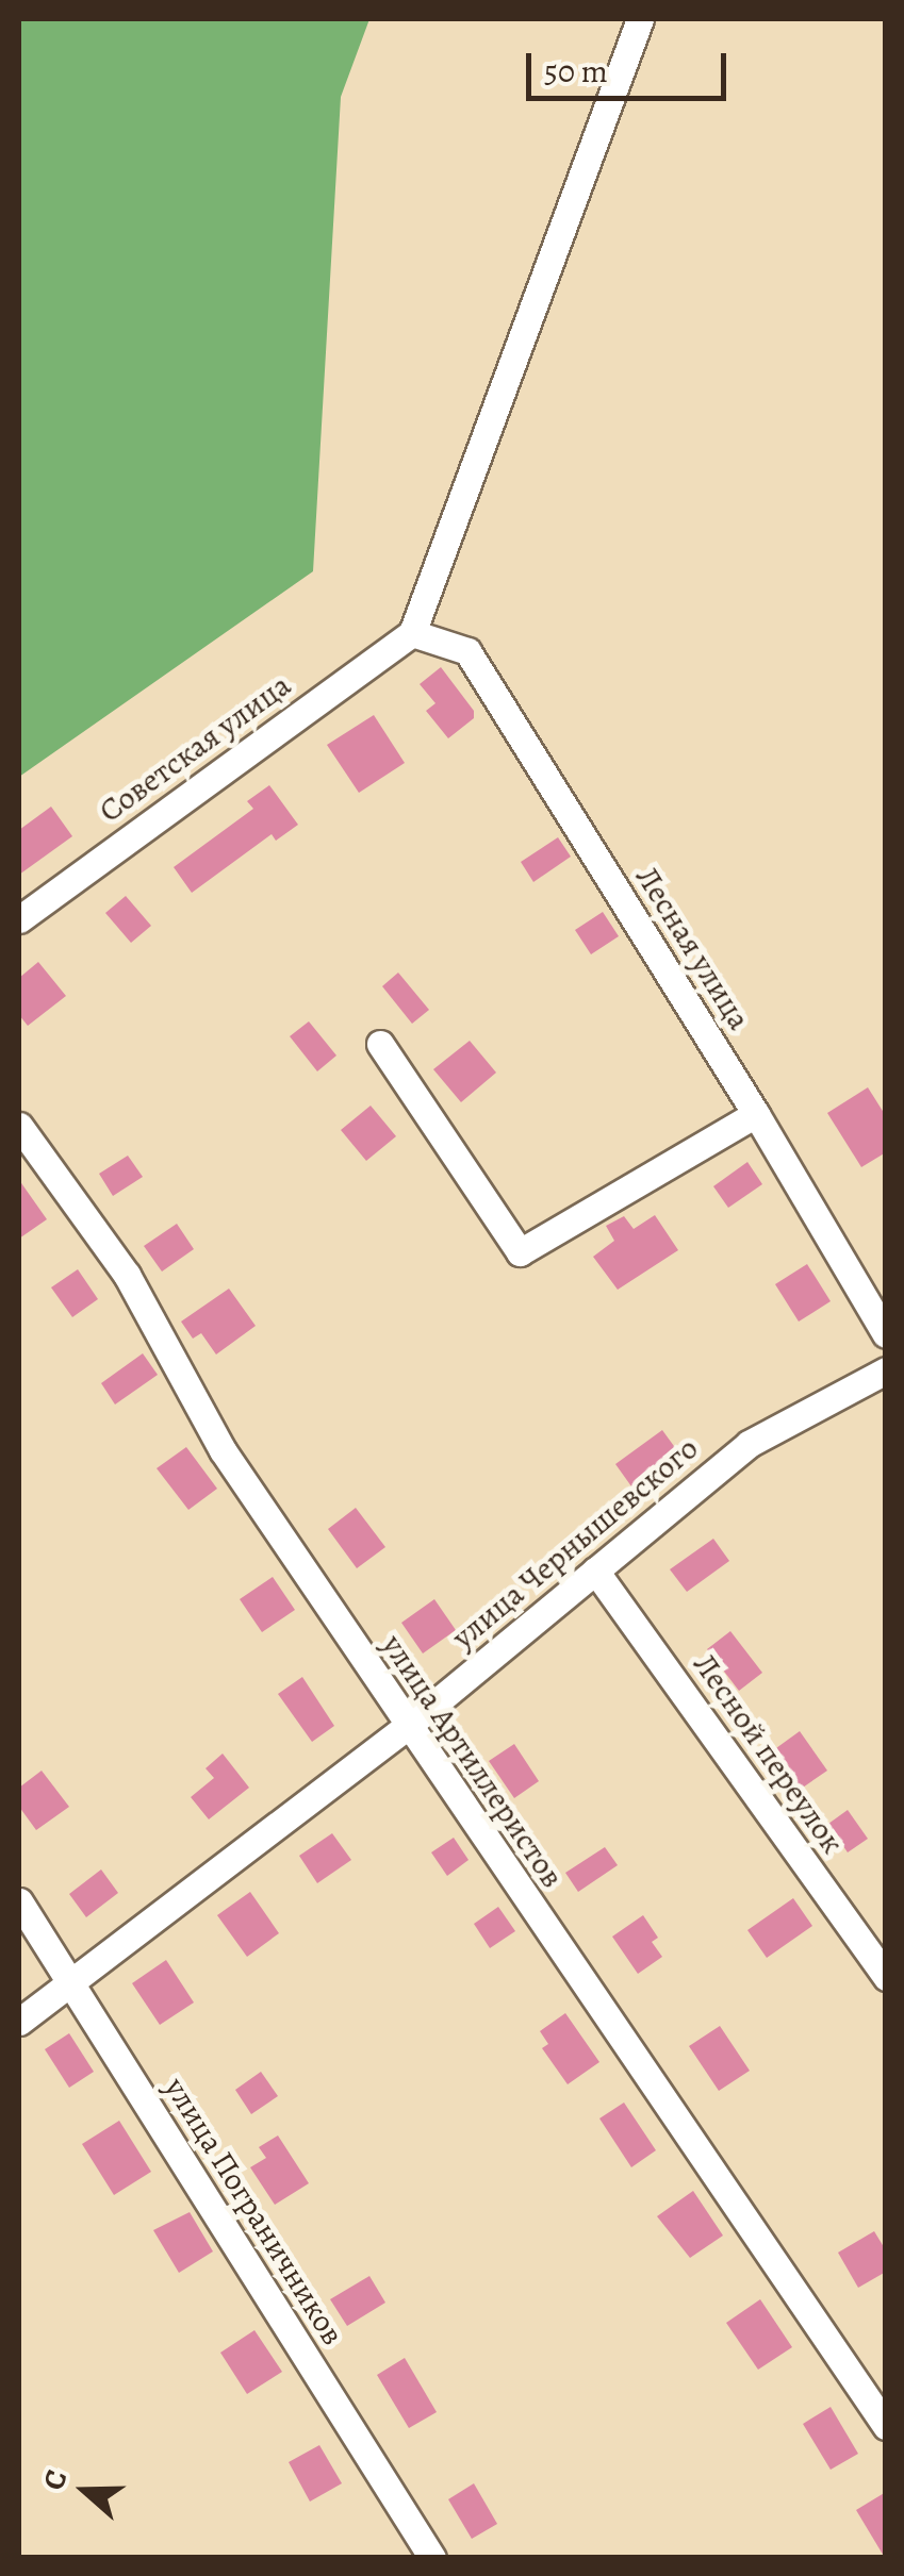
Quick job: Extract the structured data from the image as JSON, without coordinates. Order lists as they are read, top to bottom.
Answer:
{
  "streets": {
    "street": [
      "Советская улица",
      "Лесная улица",
      "улица Чернышевского",
      "Лесной переулок",
      "улица Артиллеристов",
      "улица Пограничников"
    ]
  },
  "crossings": [
    ["Советская улица", "Лесная улица"],
    ["улица Чернышевского", "Лесной переулок"],
    ["улица Чернышевского", "улица Артиллеристов"],
    ["улица Чернышевского", "улица Пограничников"]
  ],
  "scale_bar": "50 m",
  "north": "left"
}
